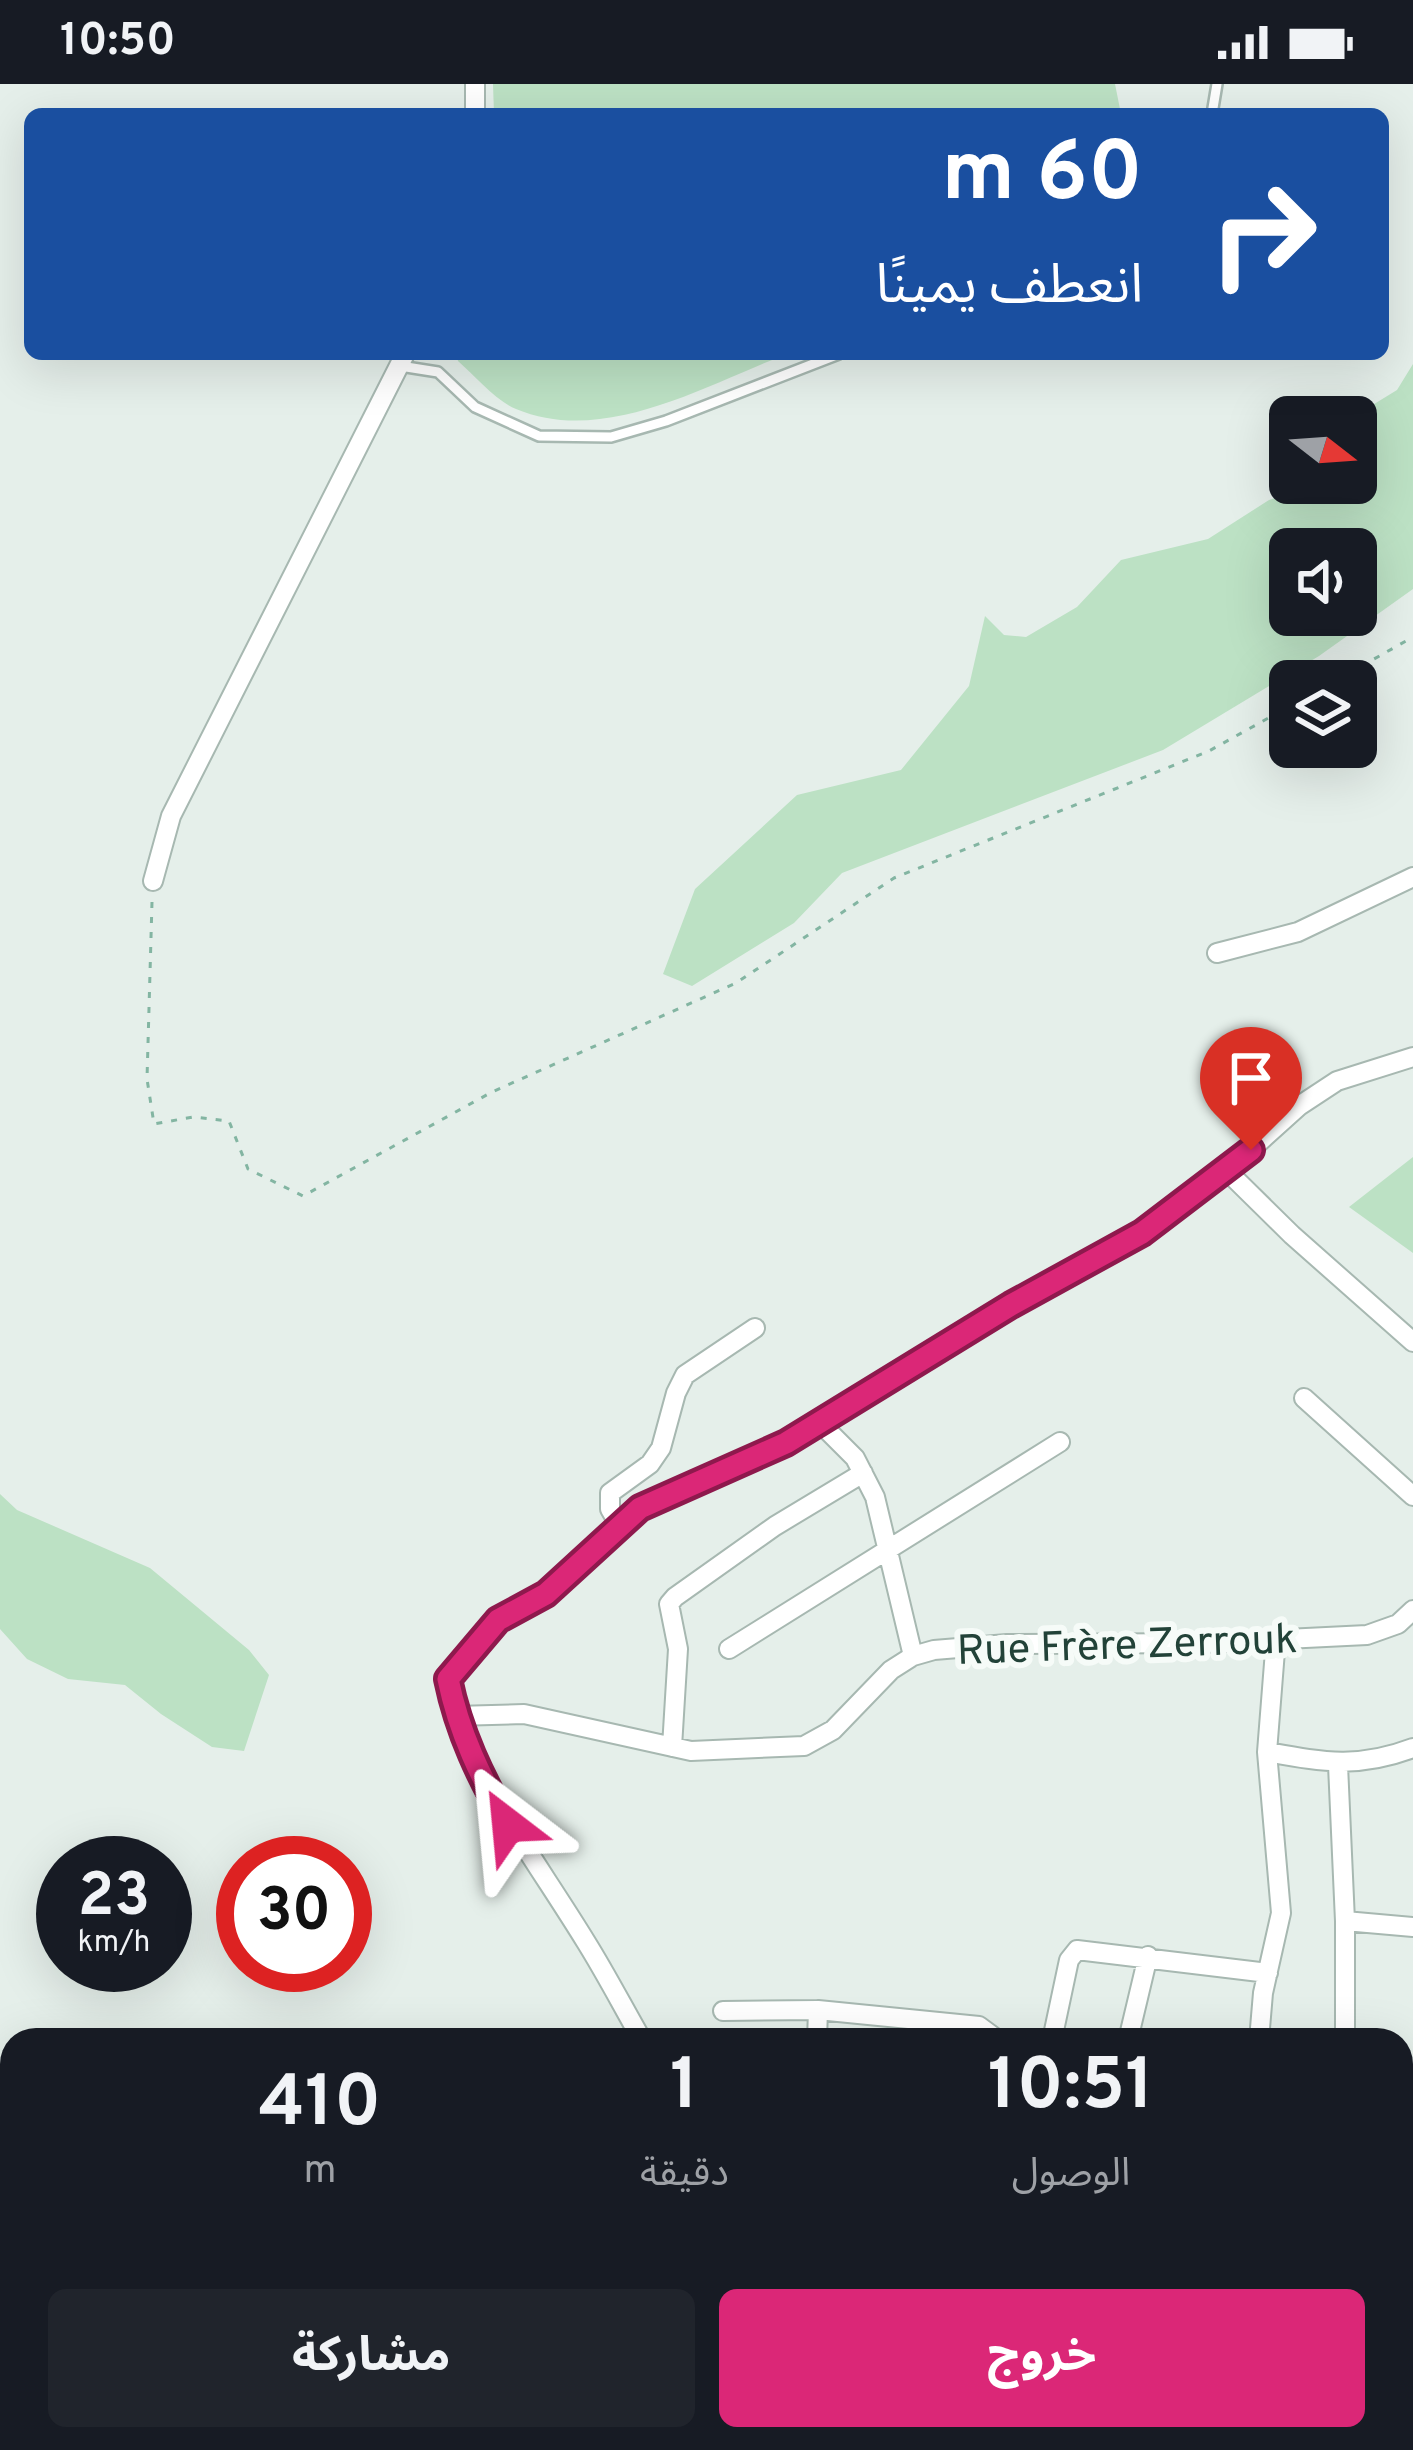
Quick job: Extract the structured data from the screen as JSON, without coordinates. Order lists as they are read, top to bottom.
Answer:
{
  "streets": {
    "street": ["Rue Frère Zerrouk"]
  },
  "north": "right",
  "page": {
    "status": "10:50",
    "turn": ["60 m", "انعطف يمينًا"],
    "speed": "23 km/h",
    "limit": "30",
    "eta": [
      "10:51",
      "الوصول",
      "1",
      "دقيقة",
      "410",
      "m"
    ],
    "buttons": ["خروج", "مشاركة"]
  }
}
